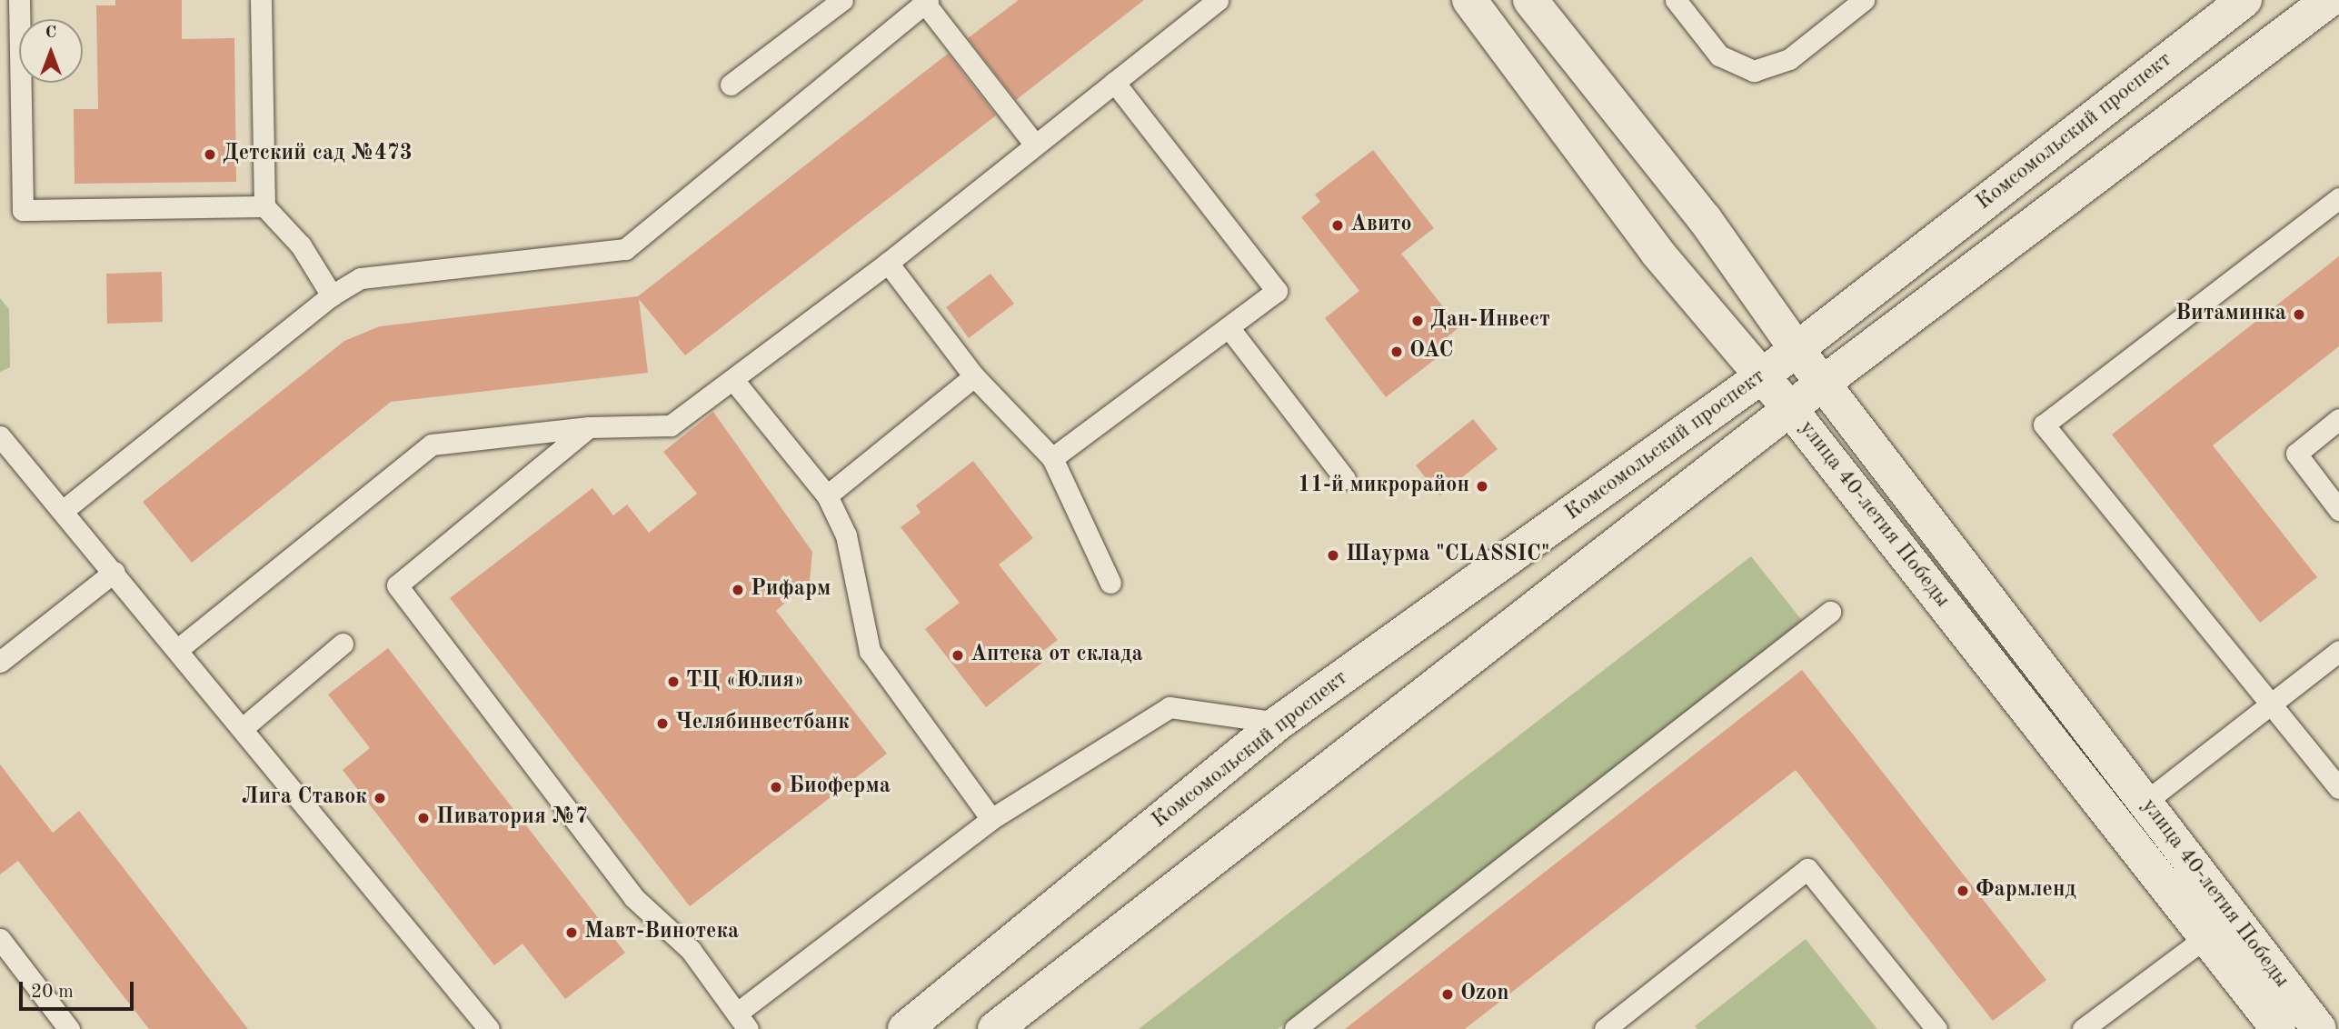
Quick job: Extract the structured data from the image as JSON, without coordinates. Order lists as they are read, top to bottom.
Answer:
{
  "streets": {
    "main road": ["Комсомольский проспект", "улица 40-летия Победы"]
  },
  "crossings": [
    ["Комсомольский проспект", "улица 40-летия Победы"]
  ],
  "places": [
    "Детский сад №473",
    "Авито",
    "Витаминка",
    "Дан-Инвест",
    "ОАС",
    "11-й микрорайон",
    "Шаурма \"CLASSIC\"",
    "Рифарм",
    "Аптека от склада",
    "ТЦ «Юлия»",
    "Челябинвестбанк",
    "Биоферма",
    "Лига Ставок",
    "Пиватория №7",
    "Фармленд",
    "Мавт-Винотека",
    "Ozon"
  ],
  "scale_bar": "20 m",
  "north": "top"
}
